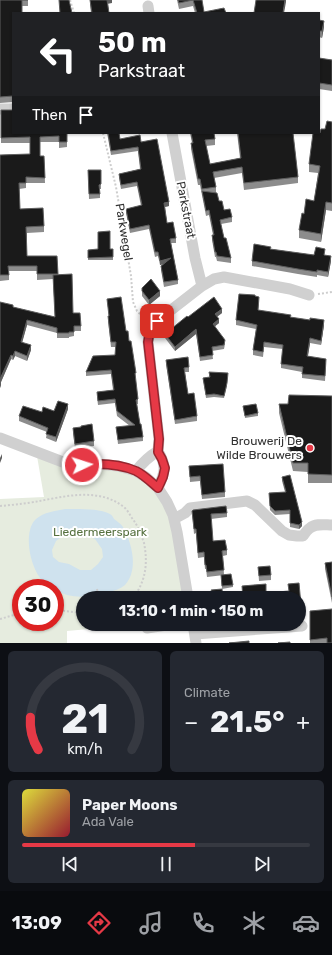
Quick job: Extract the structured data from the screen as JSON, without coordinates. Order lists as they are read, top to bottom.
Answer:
{
  "streets": {
    "street": ["Parkstraat"],
    "path": ["Parkwegel"]
  },
  "parks": ["Liedermeerspark"],
  "places": ["Brouwerij De Wilde Brouwers"],
  "page": {
    "turn": ["50 m", "Parkstraat"],
    "then": "Then",
    "limit": "30",
    "trip": "13:10 · 1 min · 150 m",
    "tile": "Climate",
    "heat": ["−", "21.5°", "+"],
    "song": ["Paper Moons", "Ada Vale"],
    "tabs": "13:09",
    "gauge": ["21", "km/h"]
  }
}
